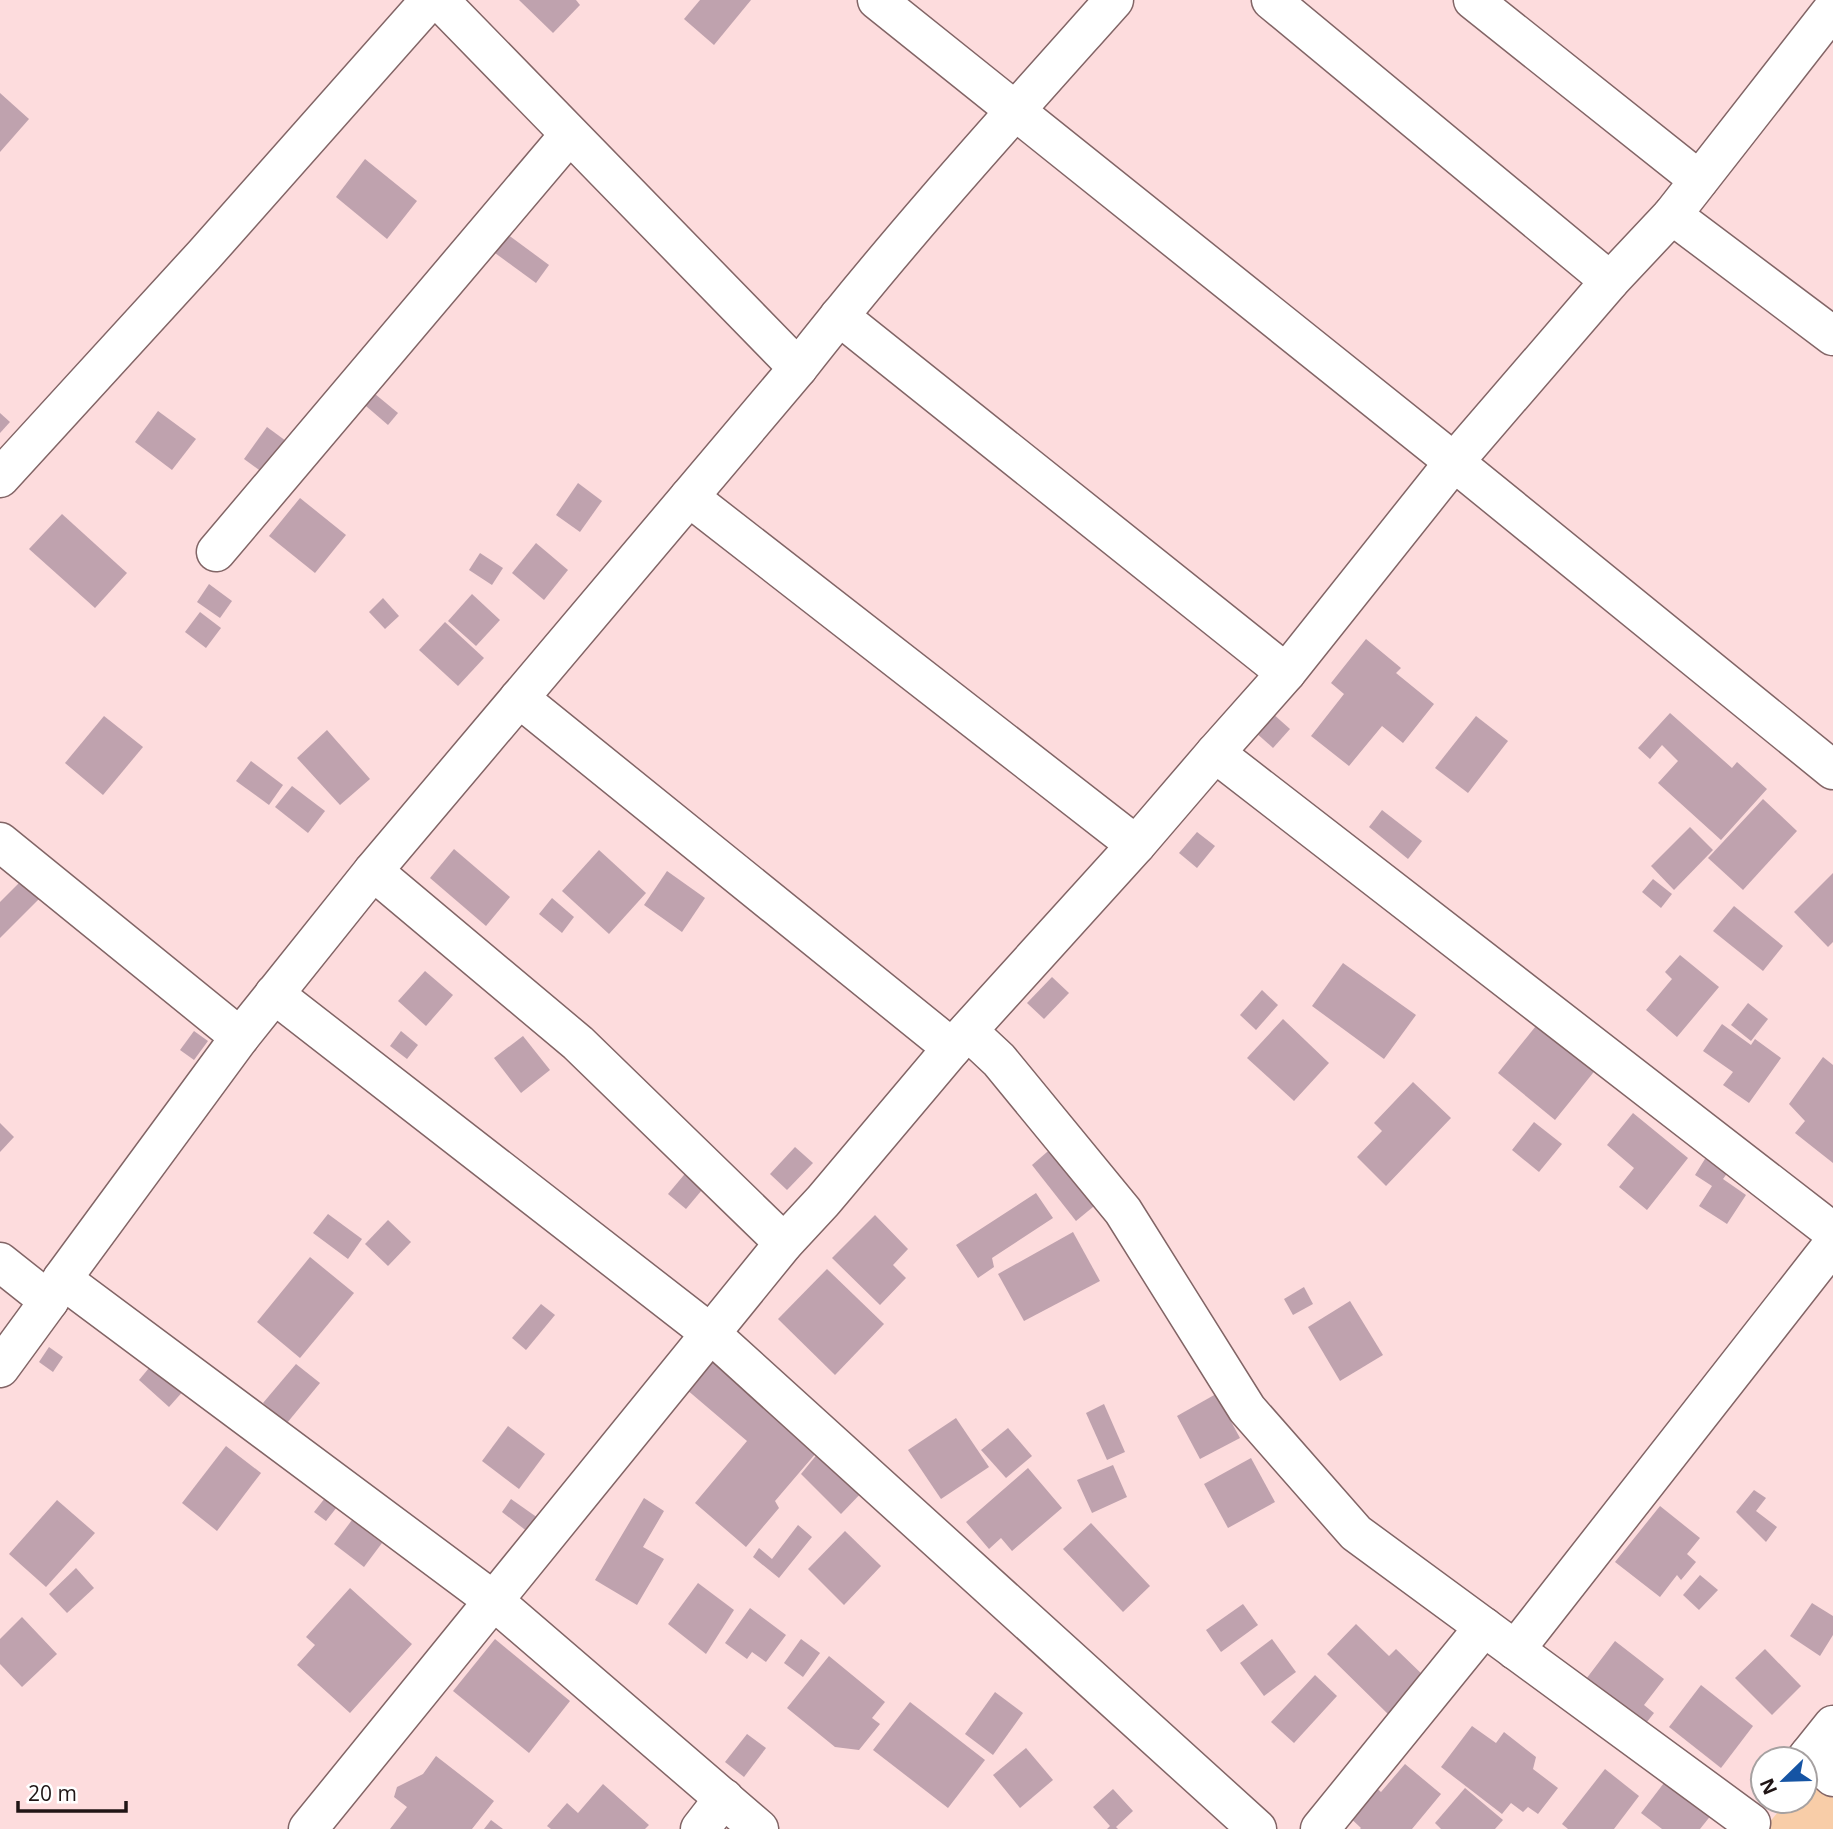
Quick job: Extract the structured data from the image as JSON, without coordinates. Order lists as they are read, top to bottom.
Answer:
{
  "scale_bar": "20 m",
  "north": "bottom left"
}
